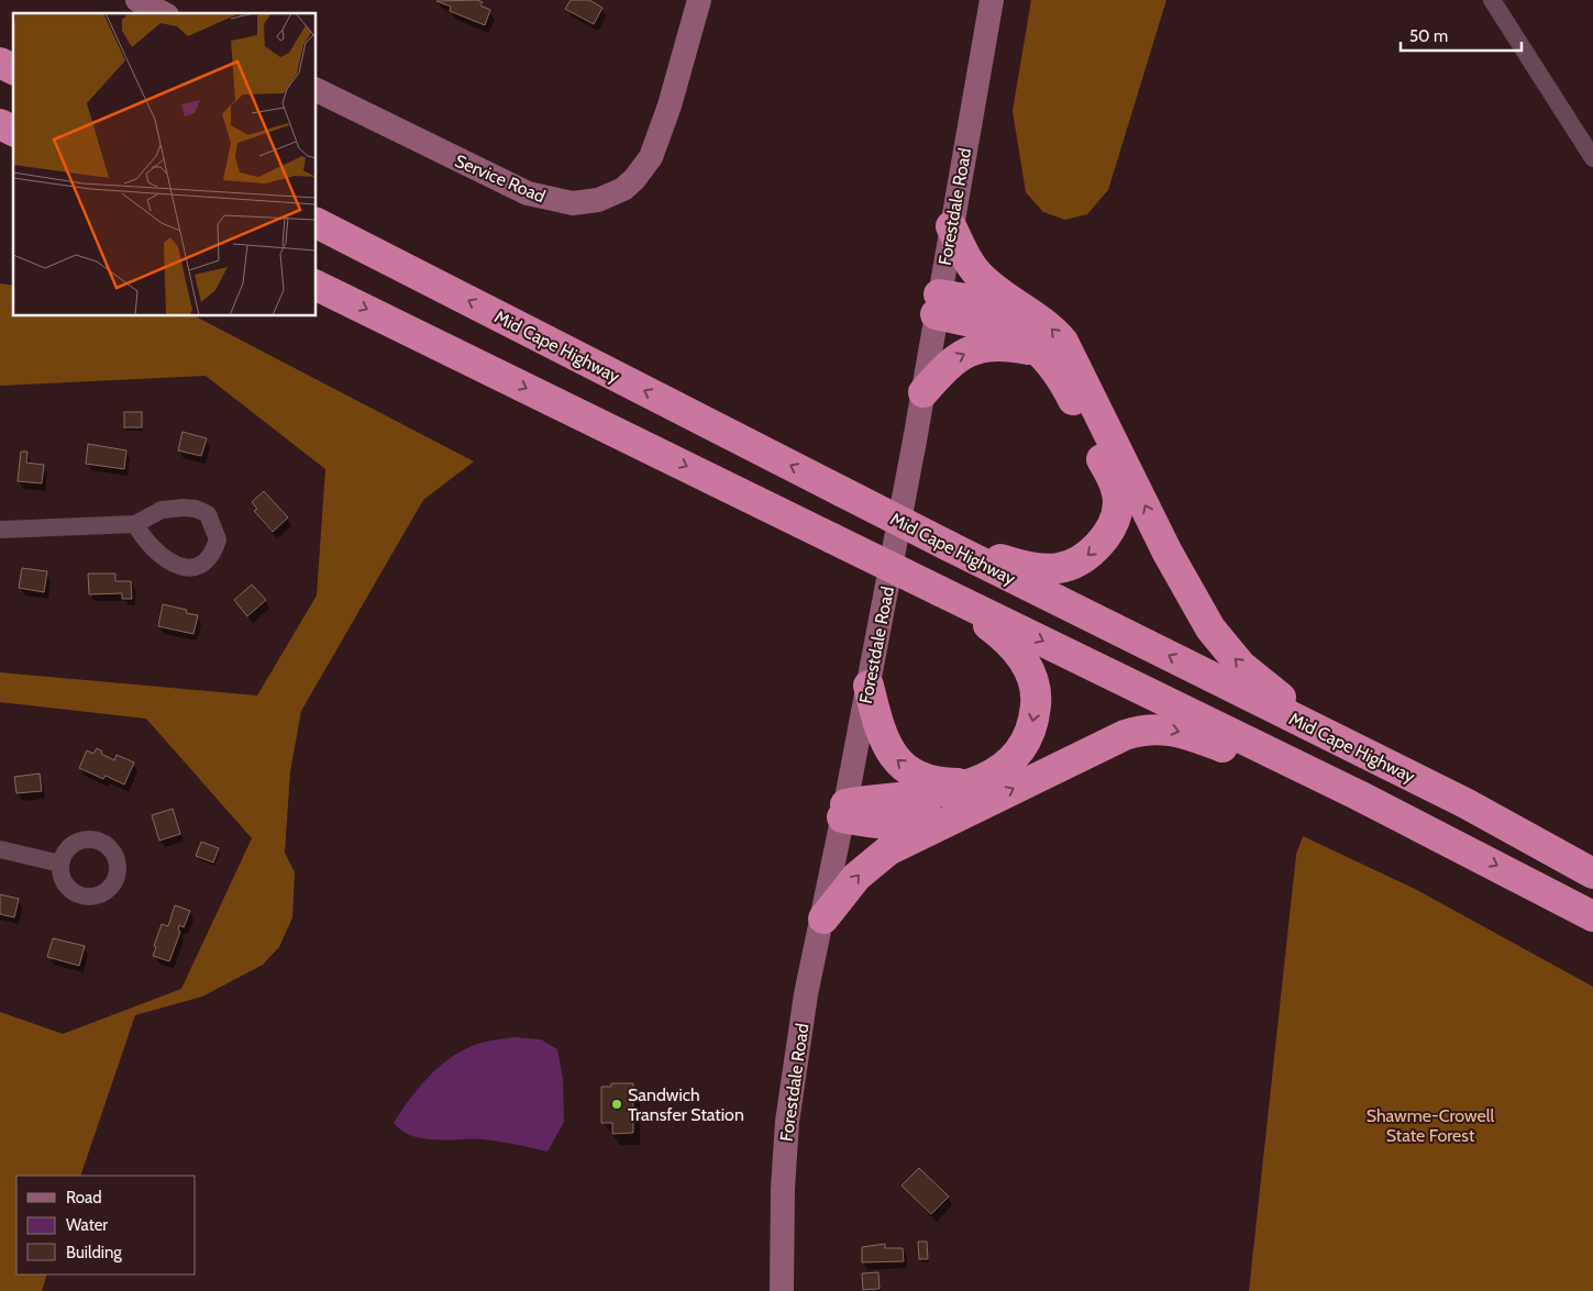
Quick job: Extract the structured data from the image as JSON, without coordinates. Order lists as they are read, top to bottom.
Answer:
{
  "streets": {
    "highway": ["Mid Cape Highway"],
    "main road": ["Service Road", "Forestdale Road"]
  },
  "parks": ["Shawme-Crowell State Forest"],
  "places": ["Sandwich Transfer Station"],
  "legend": ["Road", "Water", "Building"],
  "scale_bar": "50 m"
}
